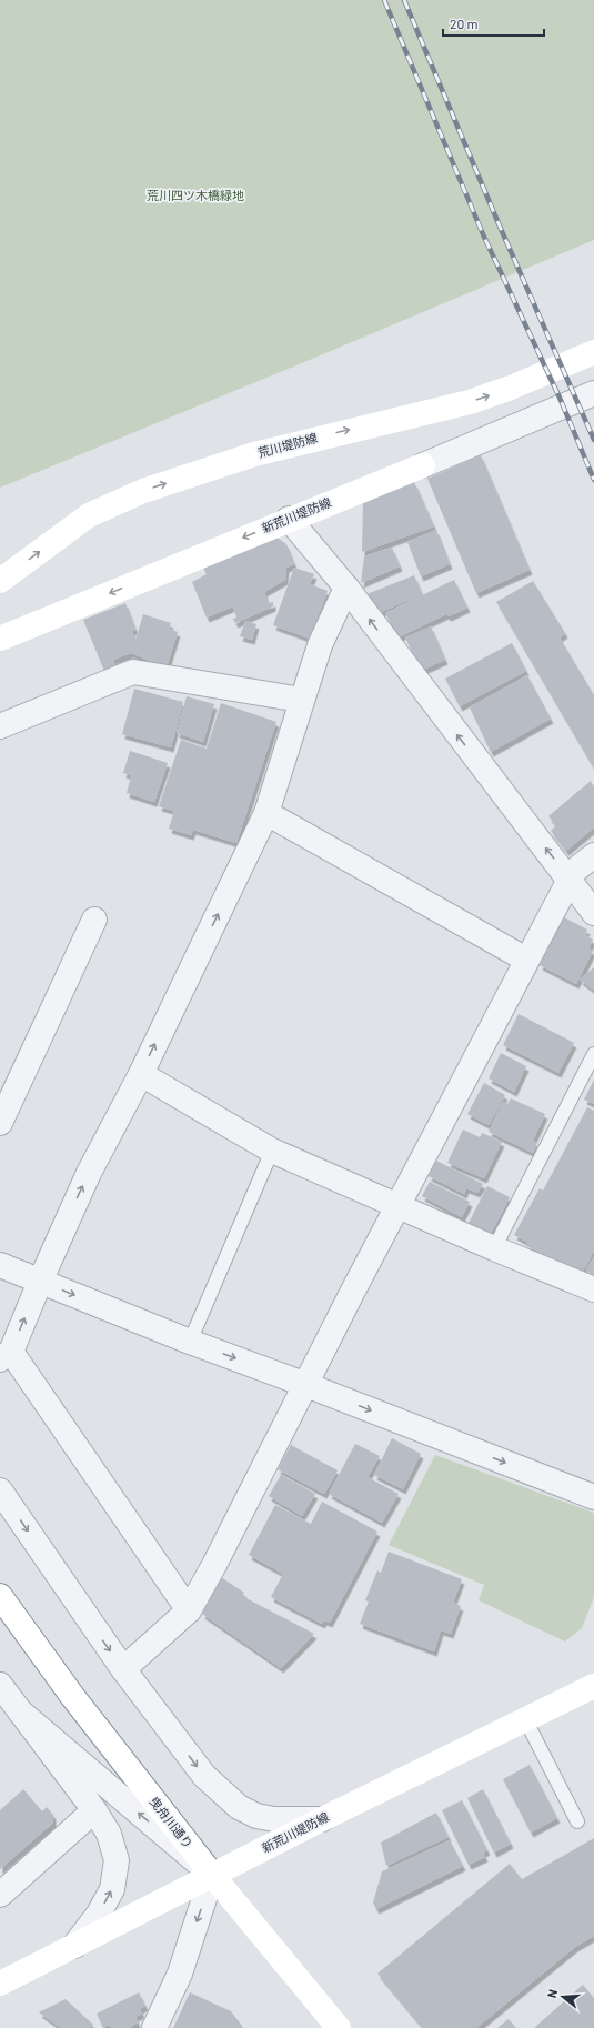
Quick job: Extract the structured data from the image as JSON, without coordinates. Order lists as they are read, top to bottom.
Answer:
{
  "streets": {
    "main road": ["荒川堤防線", "新荒川堤防線", "曳舟川通り"]
  },
  "crossings": [
    ["新荒川堤防線", "曳舟川通り"]
  ],
  "one_way": ["荒川堤防線"],
  "parks": ["荒川四ツ木橋緑地"],
  "scale_bar": "20 m",
  "north": "left"
}
